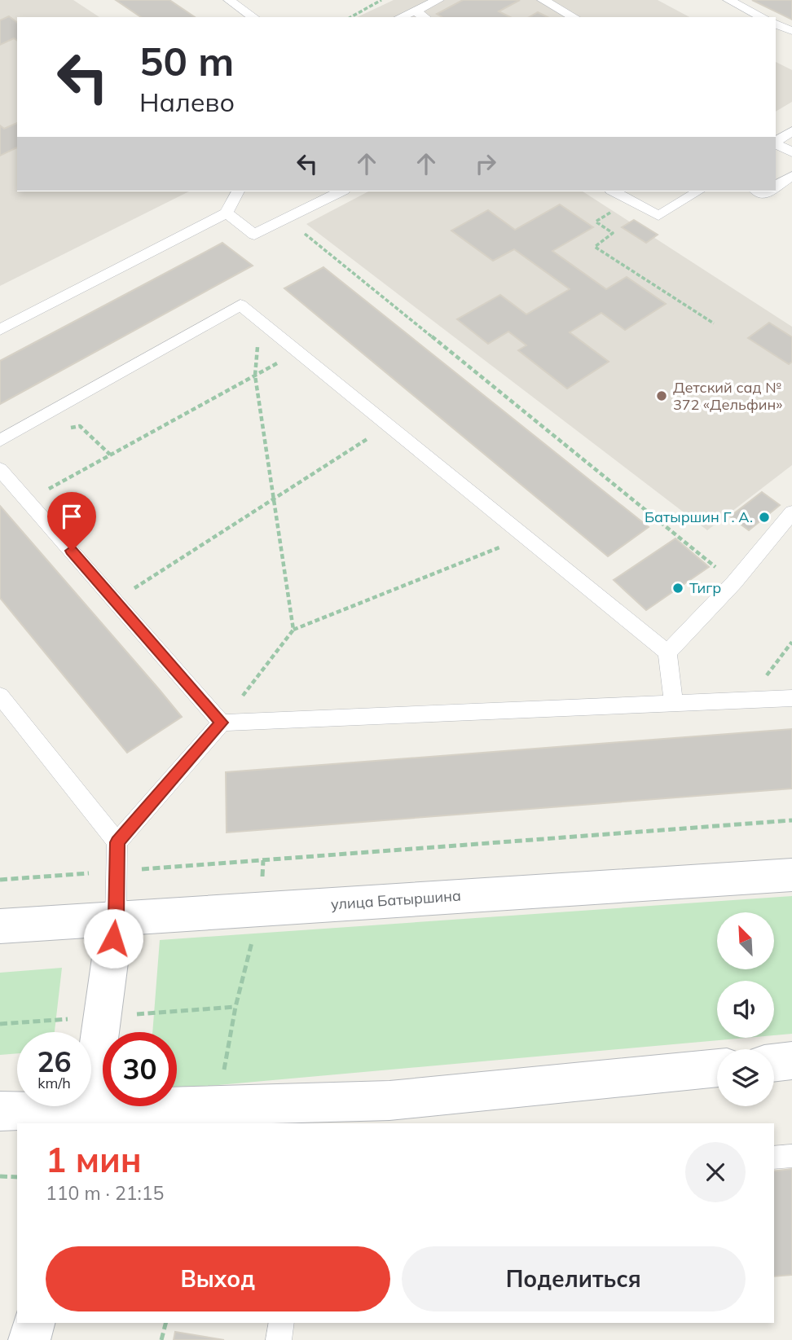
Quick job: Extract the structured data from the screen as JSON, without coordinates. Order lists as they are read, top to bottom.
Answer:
{
  "streets": {
    "street": ["улица Батыршина"]
  },
  "places": ["Детский сад № 372 «Дельфин»", "Батыршин Г. А.", "Тигр"],
  "north": "top left",
  "page": {
    "turn": ["50 m", "Налево"],
    "speed": "26 km/h",
    "limit": "30",
    "heading": ["1 мин", "110 m · 21:15"],
    "buttons": ["Выход", "Поделиться"]
  }
}
